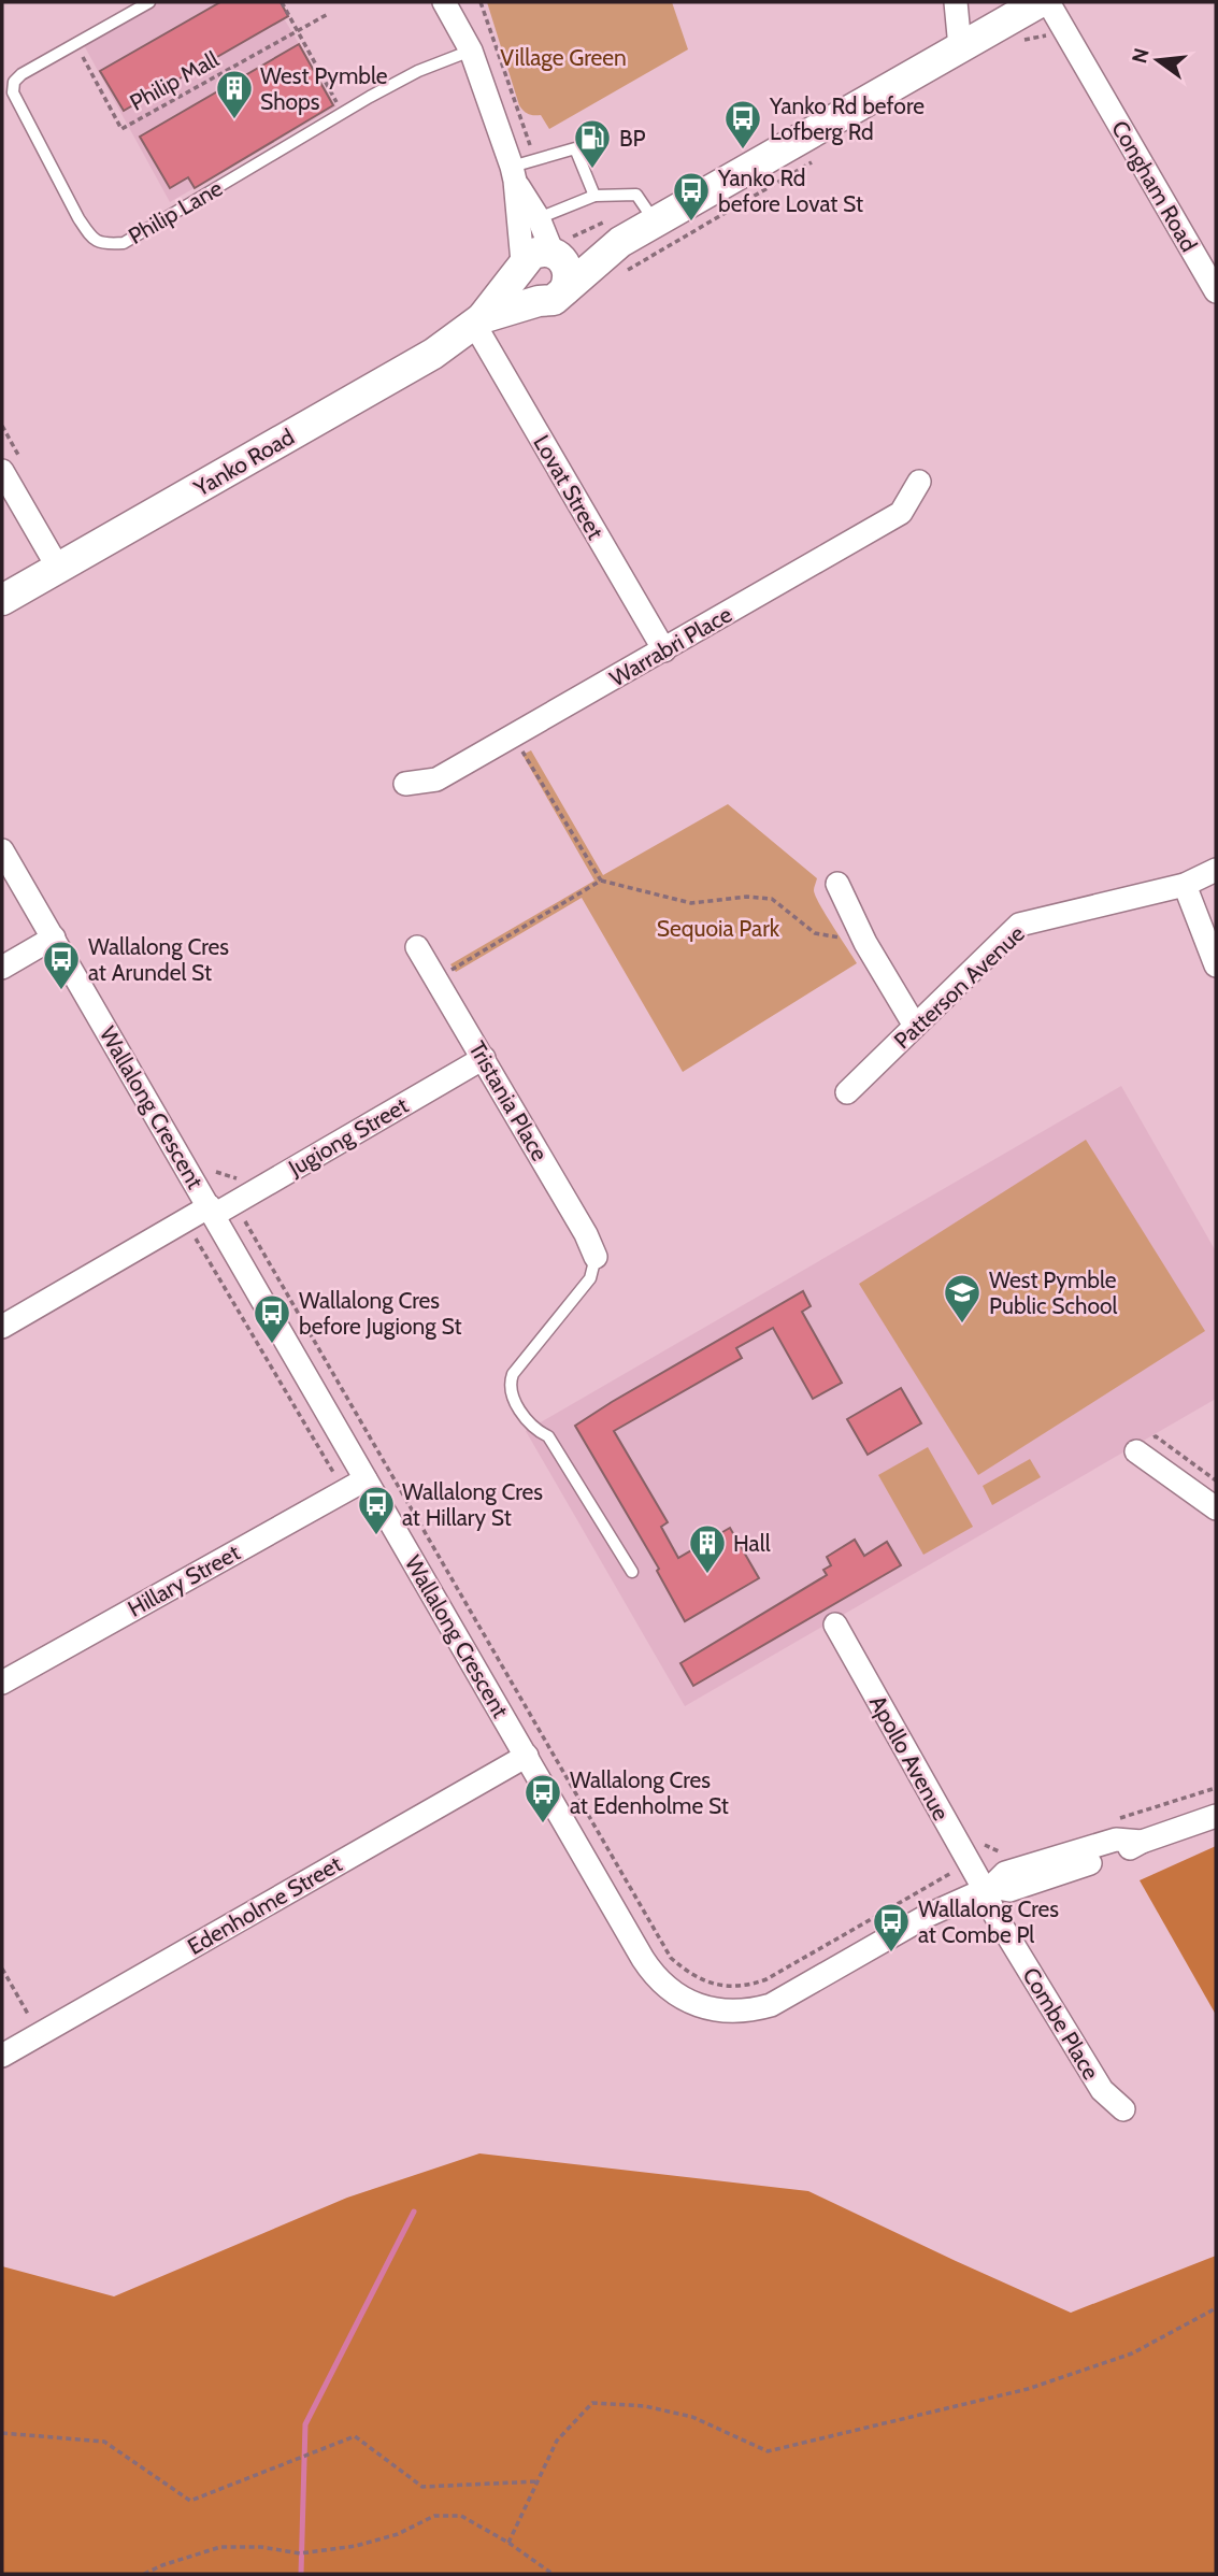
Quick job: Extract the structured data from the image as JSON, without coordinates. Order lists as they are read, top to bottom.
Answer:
{
  "streets": {
    "main road": ["Yanko Road"],
    "street": [
      "Congham Road",
      "Lovat Street",
      "Warrabri Place",
      "Patterson Avenue",
      "Tristania Place",
      "Wallalong Crescent",
      "Jugiong Street",
      "Hillary Street",
      "Apollo Avenue",
      "Edenholme Street",
      "Combe Place"
    ],
    "lane": ["Philip Lane"],
    "path": ["Philip Mall"]
  },
  "crossings": [
    ["Philip Mall", "Philip Lane"],
    ["Yanko Road", "Lovat Street"],
    ["Lovat Street", "Warrabri Place"],
    ["Tristania Place", "Jugiong Street"],
    ["Wallalong Crescent", "Jugiong Street"],
    ["Wallalong Crescent", "Hillary Street"],
    ["Wallalong Crescent", "Apollo Avenue"],
    ["Wallalong Crescent", "Edenholme Street"],
    ["Wallalong Crescent", "Combe Place"],
    ["Apollo Avenue", "Combe Place"]
  ],
  "parks": ["Village Green", "Sequoia Park"],
  "places": {
    "building": ["West Pymble Shops", "Hall"],
    "bus stop": [
      "Yanko Rd before Lofberg Rd",
      "Yanko Rd before Lovat St",
      "Wallalong Cres at Arundel St",
      "Wallalong Cres before Jugiong St",
      "Wallalong Cres at Hillary St",
      "Wallalong Cres at Edenholme St",
      "Wallalong Cres at Combe Pl"
    ],
    "fuel station": ["BP"],
    "school or university": ["West Pymble Public School"]
  },
  "north": "left"
}
